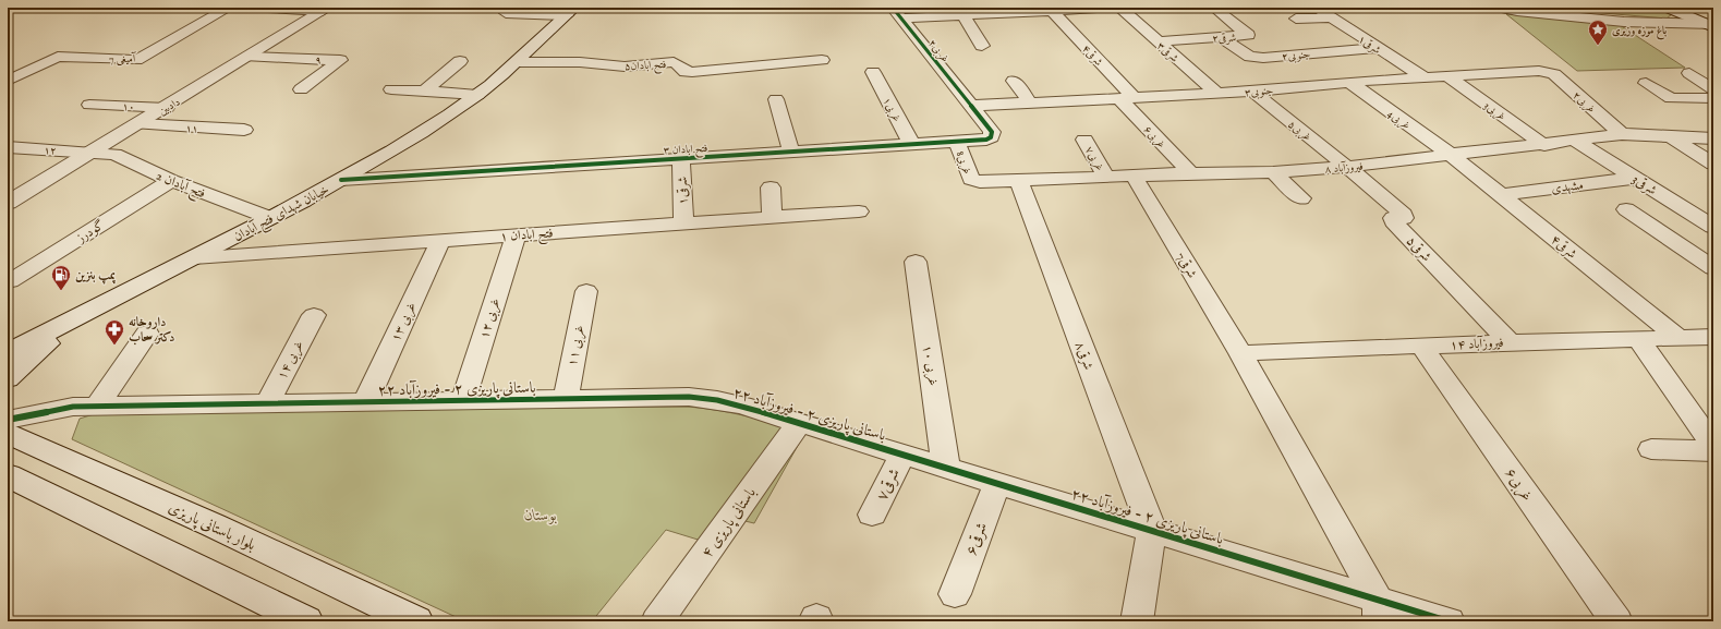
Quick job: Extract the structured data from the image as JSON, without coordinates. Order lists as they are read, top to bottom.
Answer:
{
  "streets": {
    "main road": ["دادبین", "خیابان شهدای فتح آبادان", "بلوار باستانی پاریزی"],
    "street": [
      "شرقی۲",
      "شرقی۱",
      "غربی۲",
      "شرقی۳",
      "شرقی۴",
      "جنوبی۲",
      "آمیغی 7",
      "۹",
      "فتح ابادان۵",
      "جنوبی۳",
      "۱۰",
      "غربی۱",
      "غربی3",
      "غربی4",
      "۱۱",
      "غربی۵",
      "غربی۶",
      "فتح ابادان ۳",
      "۱۲",
      "غربی۷",
      "غربی8",
      "فیروزآباد ۸",
      "فتح آبادان 2",
      "شرقی3",
      "مشهدی",
      "گودرز",
      "فتح ابادان ۱",
      "شرقی۵",
      "شرقی7",
      "غربی ۱۲",
      "غربی ۱۳",
      "فیروزآباد ۱۴",
      "غربی ۱۱",
      "شرقی۸",
      "غربی ۱۴",
      "غربی ۱۰",
      "باستانی پاریزی ۲ - فیروزآباد ۲۲",
      "شرقی۷",
      "باستانی پاریزی ۴",
      "شرقی۶"
    ]
  },
  "crossings": [
    ["شرقی۲", "شرقی۳"],
    ["شرقی۲", "جنوبی۲"],
    ["شرقی۱", "جنوبی۲"],
    ["شرقی۱", "جنوبی۳"],
    ["شرقی۱", "فتح ابادان ۳"],
    ["شرقی۱", "فتح ابادان ۱"],
    ["غربی۲", "جنوبی۳"],
    ["غربی۲", "فتح ابادان ۳"],
    ["غربی۲", "فیروزآباد ۸"],
    ["شرقی۳", "جنوبی۳"],
    ["شرقی۴", "جنوبی۳"],
    ["شرقی۴", "غربی4"],
    ["شرقی۴", "غربی۶"],
    ["شرقی۴", "فیروزآباد ۸"],
    ["شرقی۴", "مشهدی"],
    ["شرقی۴", "فیروزآباد ۱۴"],
    ["جنوبی۲", "غربی4"],
    ["۹", "دادبین"],
    ["فتح ابادان۵", "خیابان شهدای فتح آبادان"],
    ["جنوبی۳", "غربی3"],
    ["جنوبی۳", "غربی4"],
    ["جنوبی۳", "غربی۵"],
    ["جنوبی۳", "غربی۶"],
    ["جنوبی۳", "فتح ابادان ۳"],
    ["۱۰", "دادبین"],
    ["دادبین", "۱۱"],
    ["دادبین", "۱۲"],
    ["دادبین", "فتح آبادان 2"],
    ["غربی۱", "فتح ابادان ۳"],
    ["غربی3", "فیروزآباد ۸"],
    ["غربی4", "فیروزآباد ۸"],
    ["غربی۵", "فیروزآباد ۸"],
    ["غربی۵", "شرقی۵"],
    ["غربی۶", "فیروزآباد ۸"],
    ["غربی۶", "فیروزآباد ۱۴"],
    ["فتح ابادان ۳", "غربی8"],
    ["فتح ابادان ۳", "خیابان شهدای فتح آبادان"],
    ["۱۲", "فتح آبادان 2"],
    ["غربی۷", "فیروزآباد ۸"],
    ["غربی8", "فیروزآباد ۸"],
    ["فیروزآباد ۸", "شرقی3"],
    ["فیروزآباد ۸", "شرقی۵"],
    ["فیروزآباد ۸", "شرقی7"],
    ["فیروزآباد ۸", "شرقی۸"],
    ["فتح آبادان 2", "خیابان شهدای فتح آبادان"],
    ["فتح آبادان 2", "گودرز"],
    ["شرقی3", "مشهدی"],
    ["خیابان شهدای فتح آبادان", "فتح ابادان ۱"],
    ["فتح ابادان ۱", "غربی ۱۲"],
    ["فتح ابادان ۱", "غربی ۱۳"],
    ["شرقی۵", "فیروزآباد ۱۴"],
    ["شرقی7", "فیروزآباد ۱۴"],
    ["شرقی7", "باستانی پاریزی ۲ - فیروزآباد ۲۲"],
    ["غربی ۱۲", "باستانی پاریزی ۲ - فیروزآباد ۲۲"],
    ["غربی ۱۳", "باستانی پاریزی ۲ - فیروزآباد ۲۲"],
    ["غربی ۱۱", "باستانی پاریزی ۲ - فیروزآباد ۲۲"],
    ["شرقی۸", "باستانی پاریزی ۲ - فیروزآباد ۲۲"],
    ["غربی ۱۴", "باستانی پاریزی ۲ - فیروزآباد ۲۲"],
    ["غربی ۱۰", "باستانی پاریزی ۲ - فیروزآباد ۲۲"],
    ["باستانی پاریزی ۲ - فیروزآباد ۲۲", "شرقی۷"],
    ["باستانی پاریزی ۲ - فیروزآباد ۲۲", "باستانی پاریزی ۴"],
    ["باستانی پاریزی ۲ - فیروزآباد ۲۲", "شرقی۶"]
  ],
  "parks": ["بوستان"],
  "places": {
    "place": ["باغ موزه وزیری"],
    "fuel station": ["پمپ بنزین"],
    "pharmacy": ["داروخانه دکتر سحاب"]
  }
}
